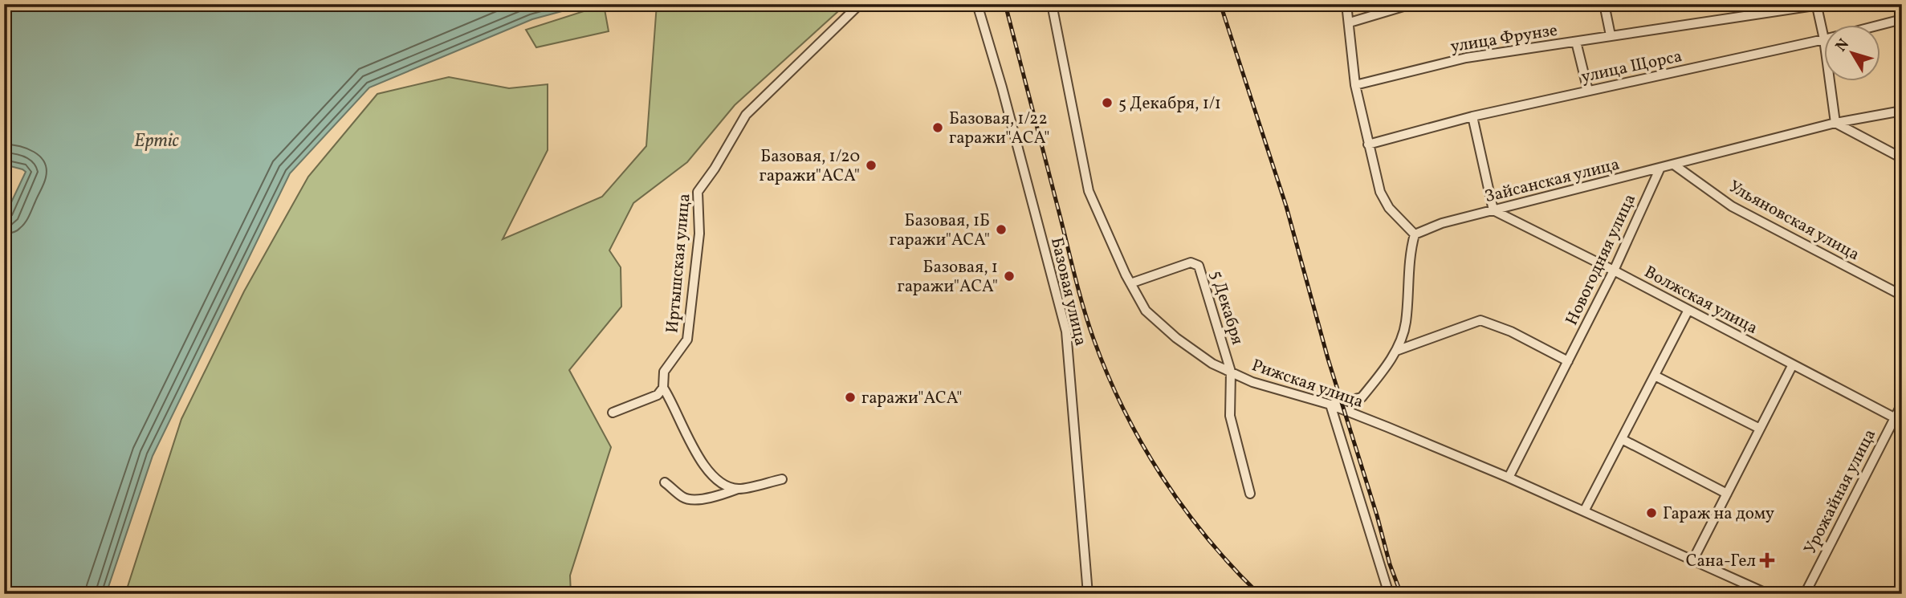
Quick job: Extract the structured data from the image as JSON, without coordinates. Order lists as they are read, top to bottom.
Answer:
{
  "streets": {
    "street": [
      "улица Фрунзе",
      "улица Щорса",
      "Зайсанская улица",
      "Ульяновская улица",
      "Новогодняя улица",
      "Иртышская улица",
      "Базовая улица",
      "Волжская улица",
      "5 Декабря",
      "Рижская улица",
      "Урожайная улица"
    ]
  },
  "crossings": [
    ["Зайсанская улица", "Ульяновская улица"],
    ["Зайсанская улица", "Новогодняя улица"],
    ["Зайсанская улица", "Волжская улица"],
    ["Новогодняя улица", "Волжская улица"],
    ["Новогодняя улица", "Рижская улица"],
    ["Волжская улица", "Урожайная улица"],
    ["5 Декабря", "Рижская улица"]
  ],
  "water": ["Ертіс"],
  "places": {
    "other": [
      "5 Декабря, 1/1",
      "Базовая, 1/22 гаражи\"ACА\"",
      "Базовая, 1/20 гаражи\"ACА\"",
      "Базовая, 1Б гаражи\"ACА\"",
      "Базовая, 1 гаражи\"ACА\"",
      "гаражи\"ACА\"",
      "Гараж на дому"
    ],
    "health": ["Сана-Гел"]
  },
  "north": "top left"
}
